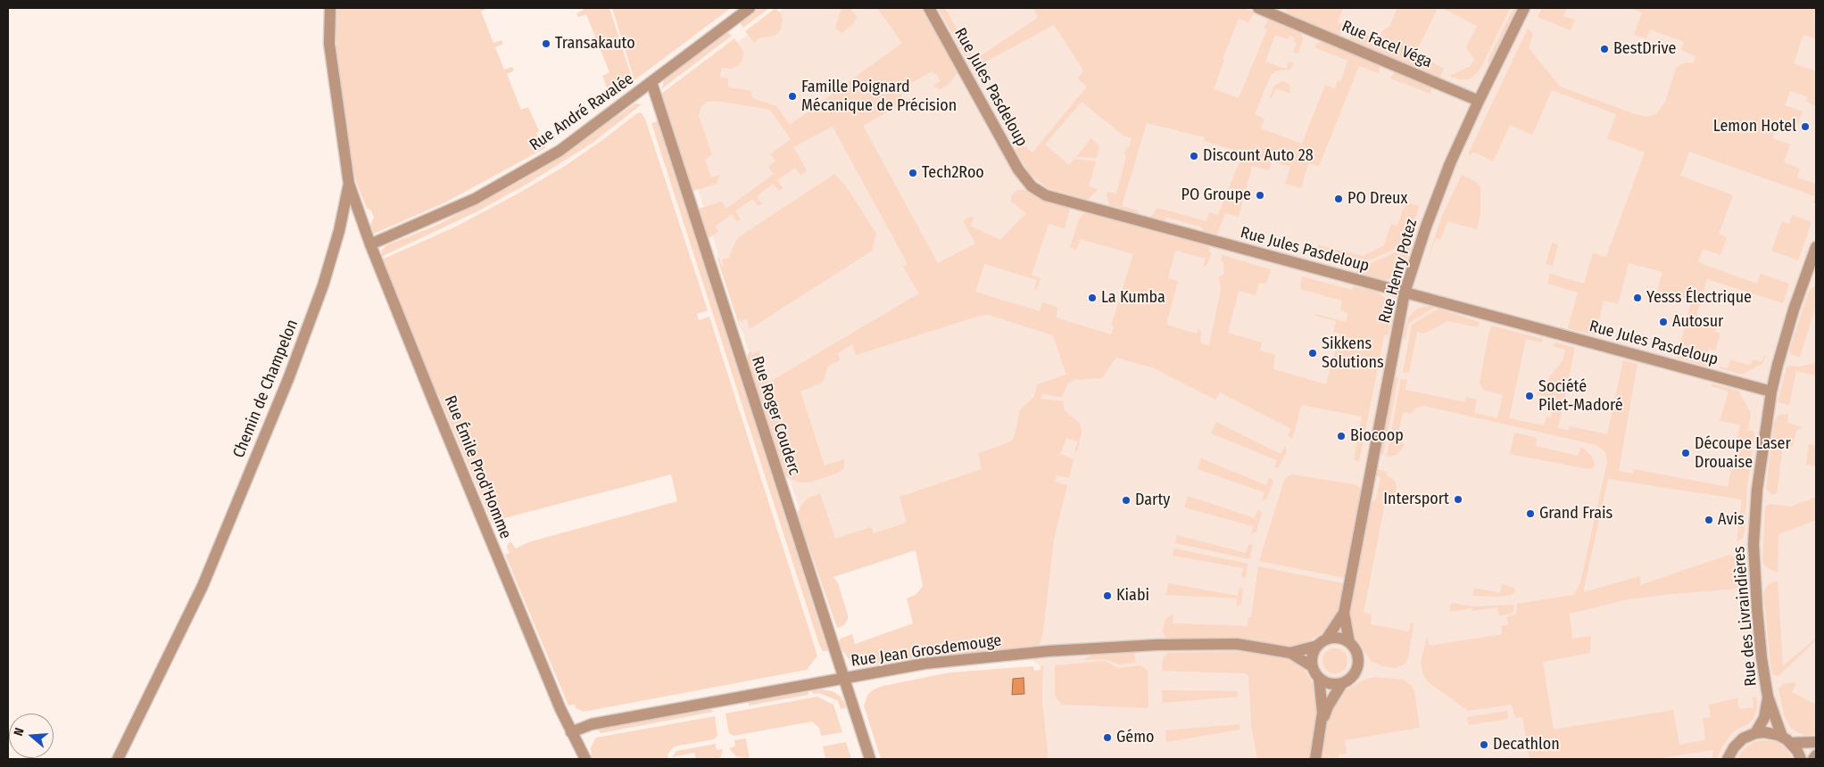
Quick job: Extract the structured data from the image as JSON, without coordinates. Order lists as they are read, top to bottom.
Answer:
{
  "streets": {
    "street": [
      "Rue Facel Véga",
      "Rue Jules Pasdeloup",
      "Rue André Ravalée",
      "Rue Henry Potez",
      "Chemin de Champelon",
      "Rue Roger Couderc",
      "Rue Émile Prod'Homme",
      "Rue des Livraindières",
      "Rue Jean Grosdemouge"
    ]
  },
  "crossings": [
    ["Rue Facel Véga", "Rue Henry Potez"],
    ["Rue Jules Pasdeloup", "Rue Henry Potez"],
    ["Rue Jules Pasdeloup", "Rue des Livraindières"],
    ["Rue André Ravalée", "Rue Roger Couderc"],
    ["Rue André Ravalée", "Rue Émile Prod'Homme"],
    ["Chemin de Champelon", "Rue Émile Prod'Homme"],
    ["Rue Roger Couderc", "Rue Jean Grosdemouge"],
    ["Rue Émile Prod'Homme", "Rue Jean Grosdemouge"]
  ],
  "places": [
    "Transakauto",
    "BestDrive",
    "Famille Poignard Mécanique de Précision",
    "Lemon Hotel",
    "Discount Auto 28",
    "Tech2Roo",
    "PO Groupe",
    "PO Dreux",
    "La Kumba",
    "Yesss Électrique",
    "Autosur",
    "Sikkens Solutions",
    "Société Pilet-Madoré",
    "Biocoop",
    "Découpe Laser Drouaise",
    "Intersport",
    "Darty",
    "Grand Frais",
    "Avis",
    "Kiabi",
    "Gémo",
    "Decathlon"
  ],
  "north": "left"
}
